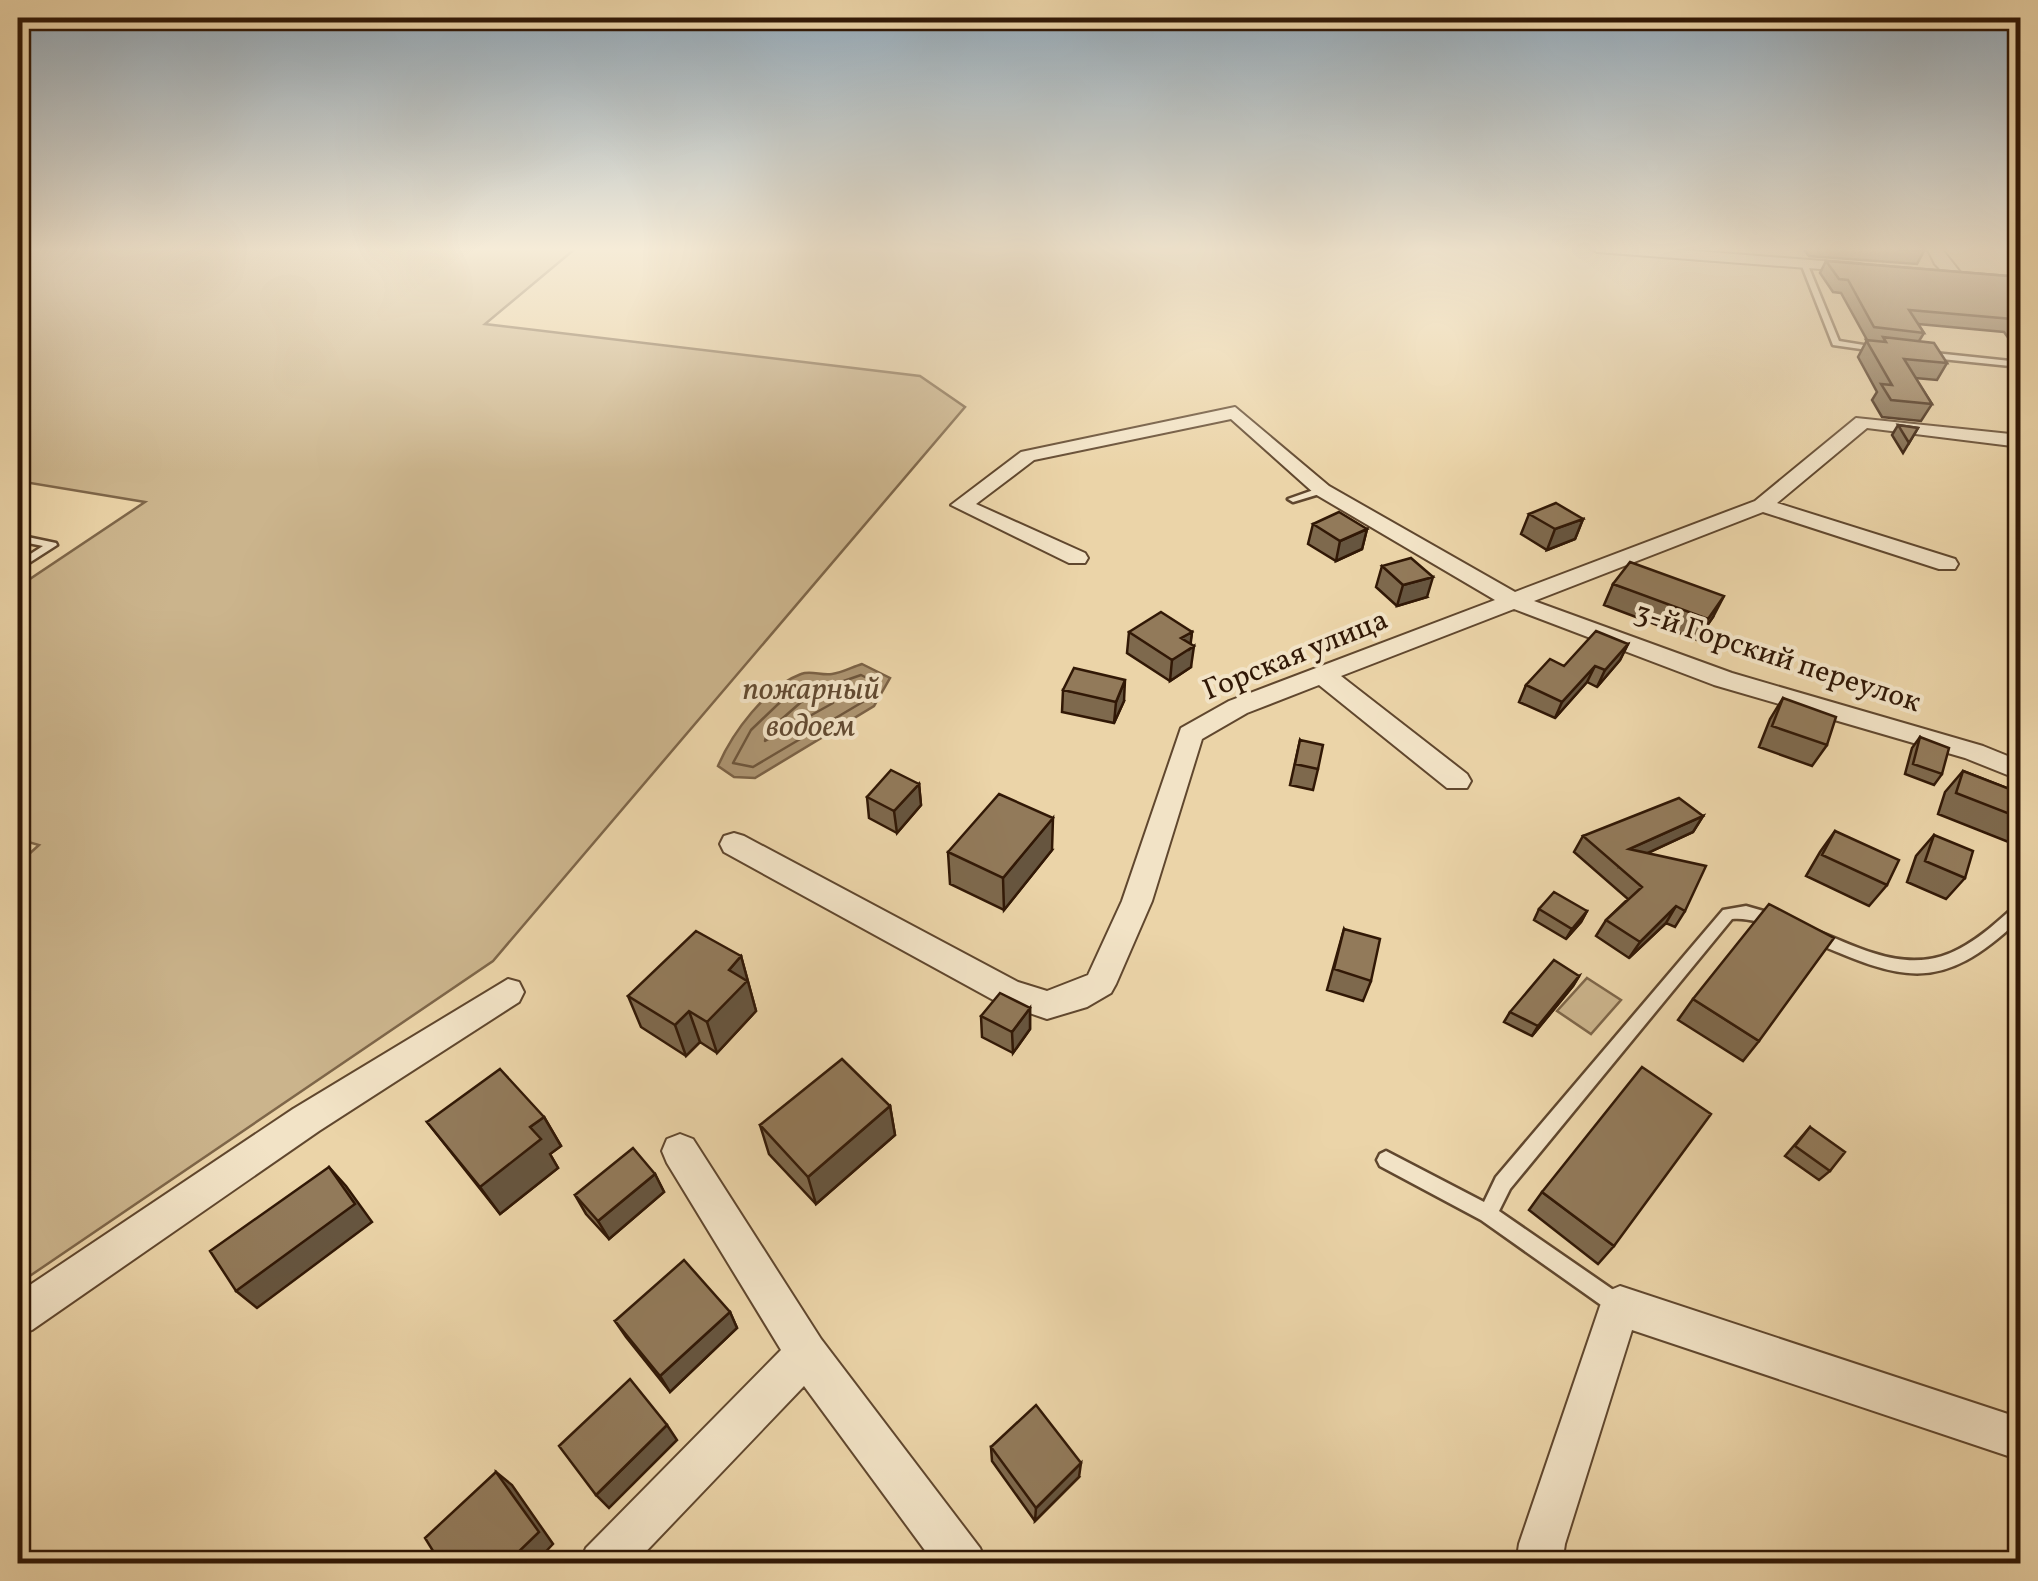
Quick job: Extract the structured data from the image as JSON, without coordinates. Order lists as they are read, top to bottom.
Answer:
{
  "streets": {
    "street": ["Горская улица", "3-й Горский переулок"]
  },
  "crossings": [
    ["Горская улица", "3-й Горский переулок"]
  ],
  "water": ["пожарный водоем"]
}
